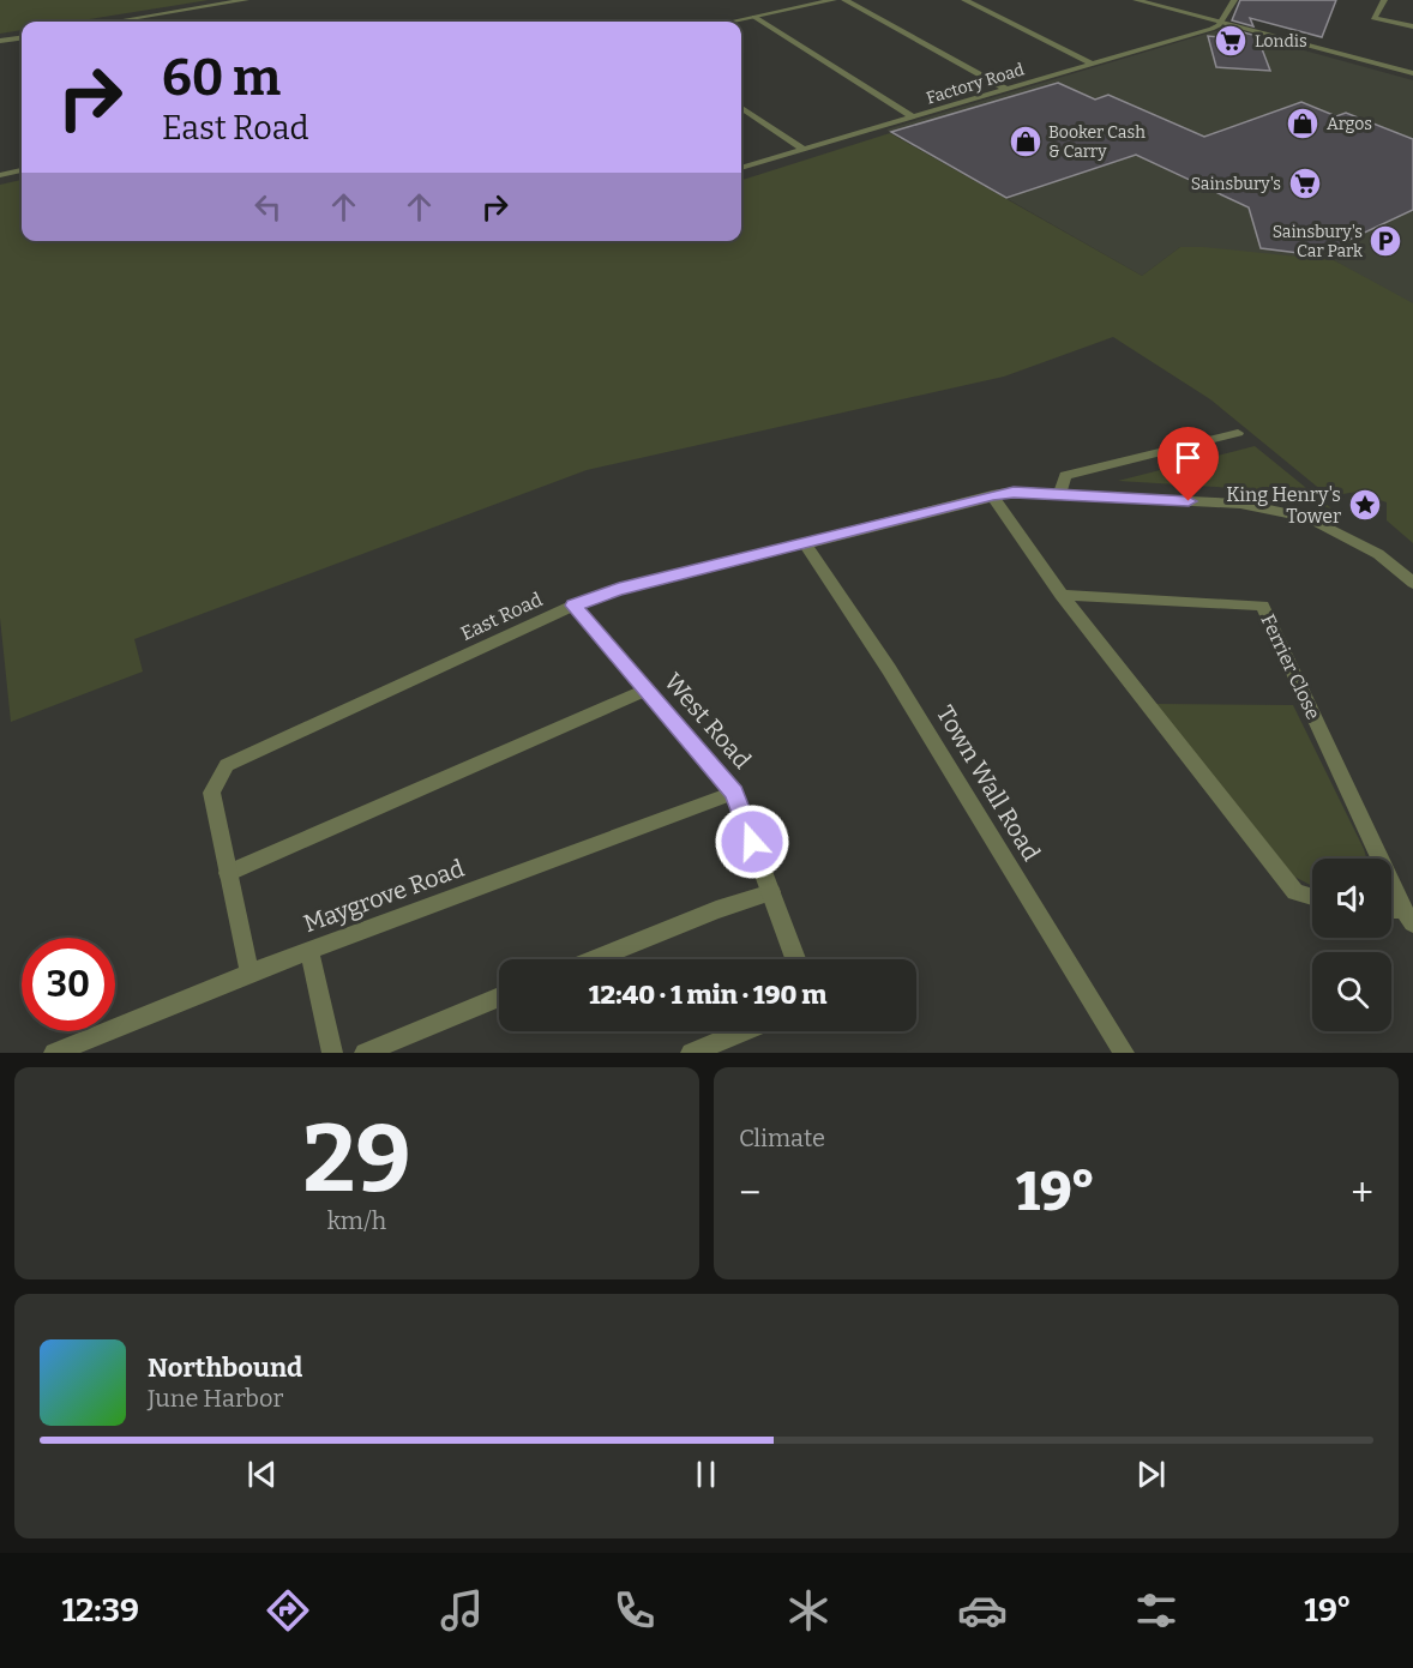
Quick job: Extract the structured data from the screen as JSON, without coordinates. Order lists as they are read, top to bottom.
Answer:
{
  "streets": {
    "street": [
      "Factory Road",
      "East Road",
      "Ferrier Close",
      "West Road",
      "Town Wall Road",
      "Maygrove Road"
    ]
  },
  "crossings": [
    ["East Road", "West Road"],
    ["East Road", "Town Wall Road"],
    ["East Road", "Maygrove Road"],
    ["West Road", "Maygrove Road"]
  ],
  "places": {
    "supermarket": ["Londis", "Sainsbury's"],
    "shop": ["Argos", "Booker Cash & Carry"],
    "parking": ["Sainsbury's Car Park"],
    "place": ["King Henry's Tower"]
  },
  "page": {
    "turn": ["60 m", "East Road"],
    "limit": "30",
    "trip": "12:40 · 1 min · 190 m",
    "tile": [
      ["29", "km/h"],
      "Climate"
    ],
    "heat": ["−", "19°", "+"],
    "song": ["Northbound", "June Harbor"],
    "tabs": ["12:39", "19°"]
  }
}
